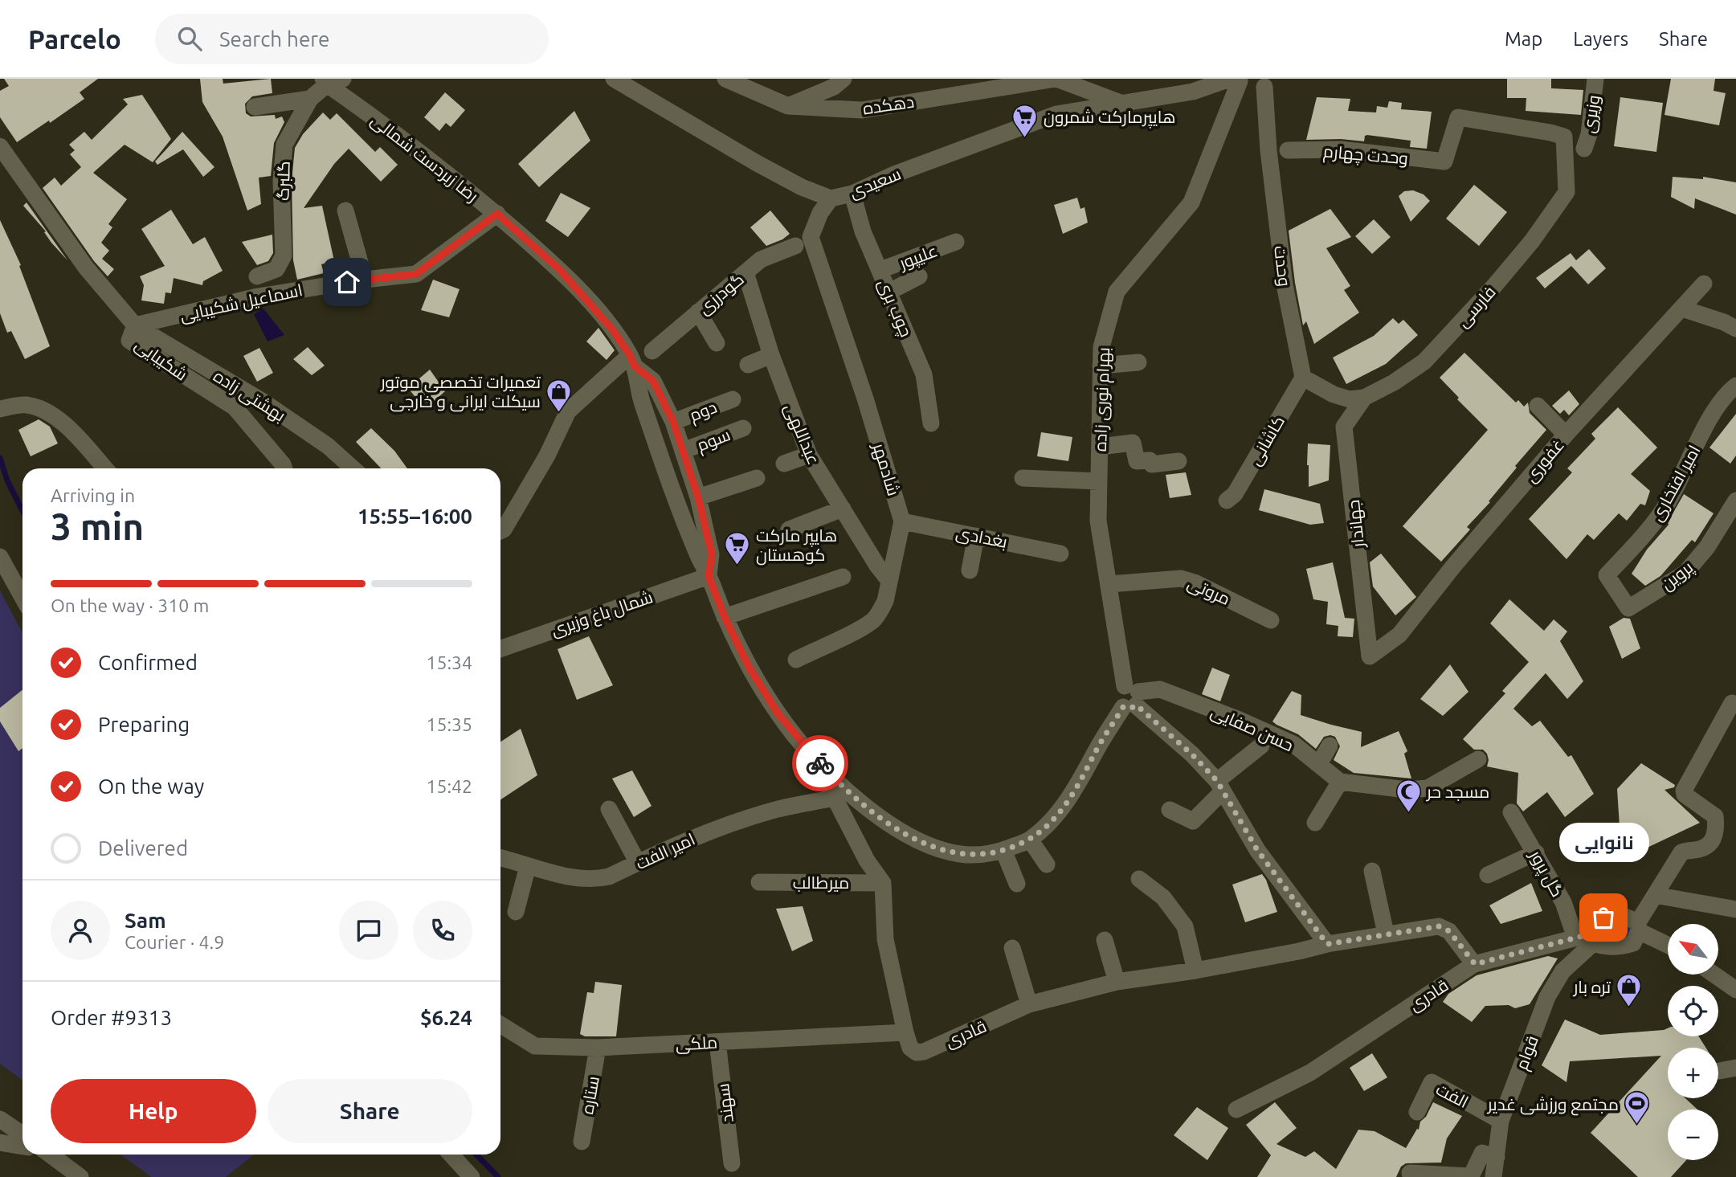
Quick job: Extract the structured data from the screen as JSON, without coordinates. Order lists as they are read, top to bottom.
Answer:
{
  "streets": {
    "street": [
      "دهکده",
      "وزیری",
      "وحدت چهارم",
      "رضا زبردست شمالی",
      "گلبرگ",
      "سعیدی",
      "علیپور",
      "وحدت",
      "گودرزی",
      "اسماعیل شکیبایی",
      "فارسی",
      "چوب بری",
      "شکیبایی",
      "بهشتی زاده",
      "بهرام نوری زاده",
      "دوم",
      "عبداللهی",
      "سوم",
      "کاشانی",
      "غفوری",
      "شادمهر",
      "امیر افتخاری",
      "جهاندار",
      "بغدادی",
      "پروین",
      "مروتی",
      "شمال باغ وزیری",
      "حسن صفایی",
      "امیر الفت",
      "گل پرور",
      "میرطالب",
      "قادری",
      "ملکی",
      "قوام",
      "ستاره",
      "الفت",
      "سهند"
    ]
  },
  "crossings": [
    ["دهکده", "سعیدی"],
    ["وحدت چهارم", "فارسی"],
    ["رضا زبردست شمالی", "گلبرگ"],
    ["رضا زبردست شمالی", "اسماعیل شکیبایی"],
    ["گلبرگ", "اسماعیل شکیبایی"],
    ["سعیدی", "چوب بری"],
    ["سعیدی", "شادمهر"],
    ["علیپور", "چوب بری"],
    ["وحدت", "کاشانی"],
    ["گودرزی", "عبداللهی"],
    ["اسماعیل شکیبایی", "شکیبایی"],
    ["اسماعیل شکیبایی", "بهشتی زاده"],
    ["فارسی", "جهاندار"],
    ["شکیبایی", "بهشتی زاده"],
    ["بهرام نوری زاده", "مروتی"],
    ["بهرام نوری زاده", "حسن صفایی"],
    ["عبداللهی", "شادمهر"],
    ["غفوری", "جهاندار"],
    ["شادمهر", "بغدادی"],
    ["امیر افتخاری", "پروین"],
    ["گل پرور", "قادری"],
    ["گل پرور", "قوام"],
    ["میرطالب", "قادری"],
    ["قادری", "ملکی"],
    ["قادری", "قوام"],
    ["ملکی", "ستاره"],
    ["ملکی", "سهند"],
    ["قوام", "الفت"]
  ],
  "places": {
    "supermarket": ["هایپرمارکت شمرون", "هایپر مارکت کوهستان"],
    "shop": ["تعمیرات تخصصی موتور سیکلت ایرانی و خارجی", "تره بار"],
    "mosque": ["مسجد حر"],
    "other": ["نانوایی"],
    "sports": ["مجتمع ورزشی غدیر"]
  },
  "north": "top left",
  "page": {
    "header": "Parcelo",
    "search": "Search here",
    "nav": ["Map", "Layers", "Share"],
    "heading": ["3 min", "Arriving in", "15:55–16:00"],
    "panel": [
      "Sam",
      "Courier · 4.9",
      "Order #9313",
      "$6.24"
    ],
    "bar": "On the way · 310 m",
    "list": [
      ["Confirmed", "15:34"],
      ["Preparing", "15:35"],
      ["On the way", "15:42"],
      "Delivered"
    ],
    "bubble": "نانوایی",
    "map_buttons": ["+", "−"],
    "buttons": ["Help", "Share"]
  }
}
